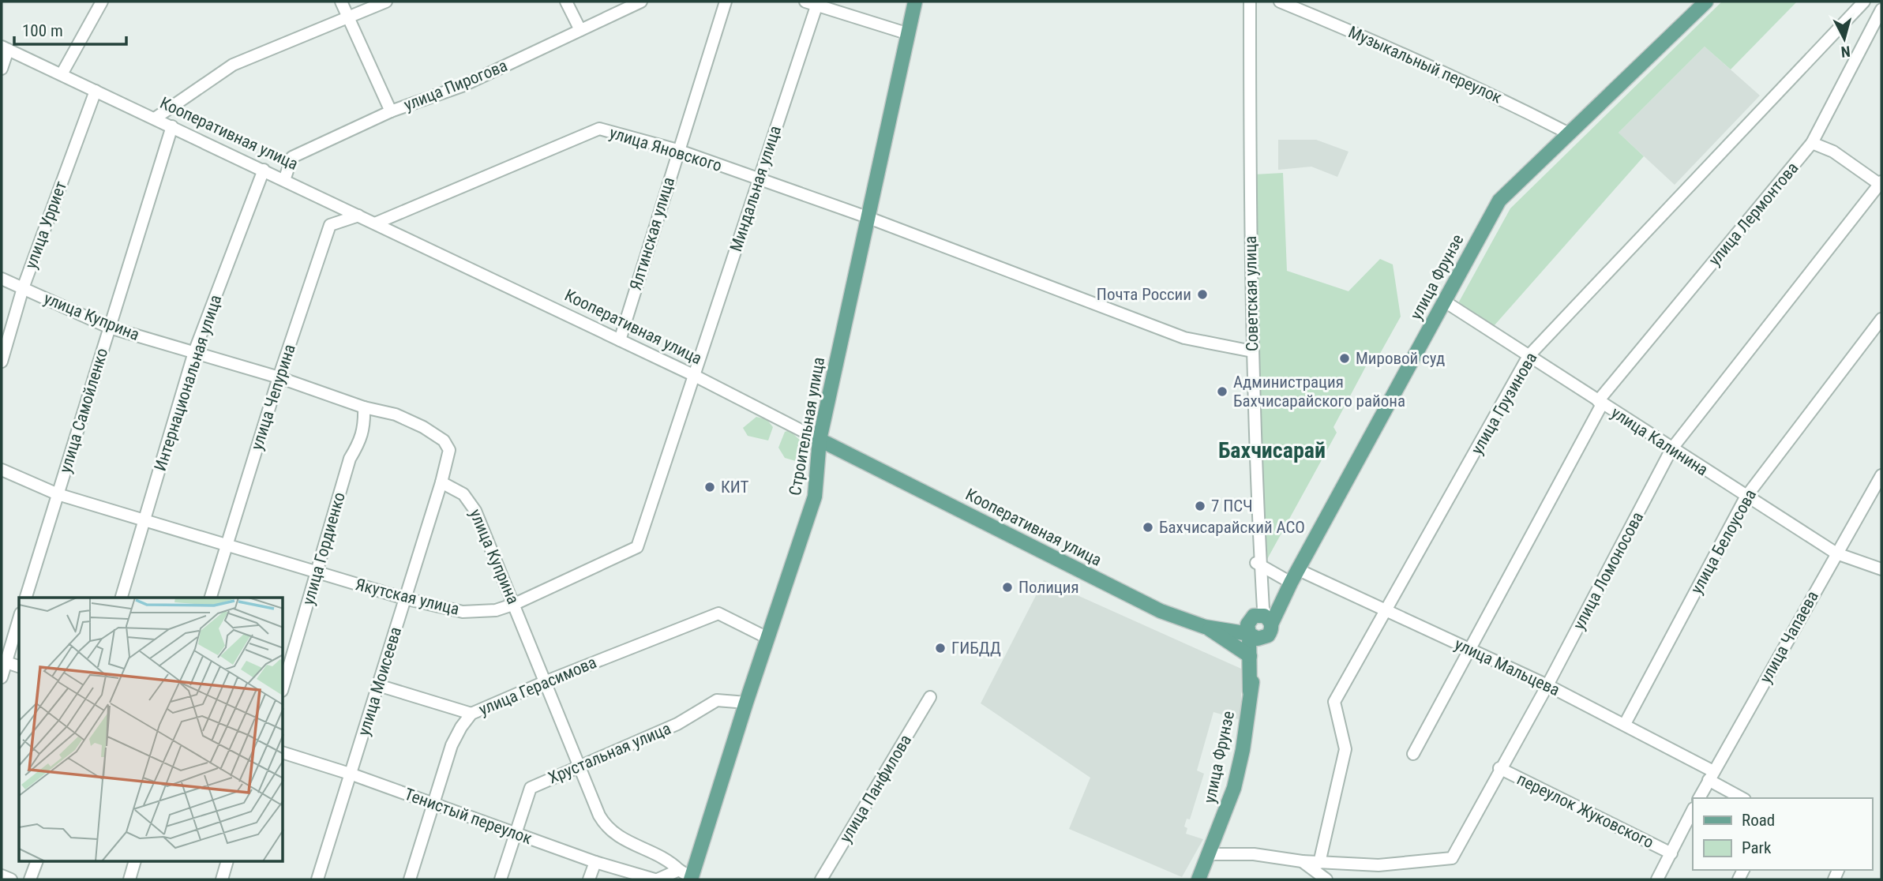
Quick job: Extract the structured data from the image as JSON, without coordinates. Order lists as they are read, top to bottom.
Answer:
{
  "streets": {
    "main road": ["Кооперативная улица", "улица Фрунзе", "Строительная улица"],
    "street": [
      "Музыкальный переулок",
      "улица Пирогова",
      "улица Яновского",
      "Миндальная улица",
      "улица Лермонтова",
      "улица Урриет",
      "Ялтинская улица",
      "Советская улица",
      "улица Куприна",
      "Интернациональная улица",
      "улица Чепурина",
      "улица Грузинова",
      "улица Самойленко",
      "улица Калинина",
      "улица Белоусова",
      "улица Гордиенко",
      "улица Ломоносова",
      "Якутская улица",
      "улица Чапаева",
      "улица Мальцева",
      "улица Моисеева",
      "улица Герасимова",
      "Хрустальная улица",
      "улица Панфилова",
      "переулок Жуковского",
      "Тенистый переулок"
    ]
  },
  "crossings": [
    ["Музыкальный переулок", "улица Фрунзе"],
    ["улица Пирогова", "Кооперативная улица"],
    ["Кооперативная улица", "улица Яновского"],
    ["Кооперативная улица", "Миндальная улица"],
    ["Кооперативная улица", "улица Урриет"],
    ["Кооперативная улица", "Ялтинская улица"],
    ["Кооперативная улица", "улица Фрунзе"],
    ["Кооперативная улица", "Советская улица"],
    ["Кооперативная улица", "Интернациональная улица"],
    ["Кооперативная улица", "улица Чепурина"],
    ["Кооперативная улица", "улица Самойленко"],
    ["Кооперативная улица", "Строительная улица"],
    ["Кооперативная улица", "Якутская улица"],
    ["улица Яновского", "Миндальная улица"],
    ["улица Яновского", "Ялтинская улица"],
    ["улица Яновского", "Советская улица"],
    ["улица Яновского", "Строительная улица"],
    ["Миндальная улица", "Якутская улица"],
    ["улица Лермонтова", "улица Калинина"],
    ["улица Лермонтова", "улица Мальцева"],
    ["улица Урриет", "улица Куприна"],
    ["улица Фрунзе", "Советская улица"],
    ["улица Фрунзе", "улица Калинина"],
    ["улица Фрунзе", "улица Ломоносова"],
    ["улица Фрунзе", "улица Мальцева"],
    ["улица Куприна", "Интернациональная улица"],
    ["улица Куприна", "улица Чепурина"],
    ["улица Куприна", "улица Самойленко"],
    ["улица Куприна", "Строительная улица"],
    ["улица Куприна", "улица Гордиенко"],
    ["улица Куприна", "Якутская улица"],
    ["улица Куприна", "улица Моисеева"],
    ["улица Куприна", "улица Герасимова"],
    ["улица Куприна", "Хрустальная улица"],
    ["улица Куприна", "Тенистый переулок"],
    ["Интернациональная улица", "Якутская улица"],
    ["улица Чепурина", "Якутская улица"],
    ["улица Грузинова", "улица Калинина"],
    ["улица Грузинова", "улица Ломоносова"],
    ["улица Грузинова", "улица Мальцева"],
    ["улица Самойленко", "Якутская улица"],
    ["Строительная улица", "улица Герасимова"],
    ["Строительная улица", "Хрустальная улица"],
    ["Строительная улица", "Тенистый переулок"],
    ["улица Калинина", "улица Белоусова"],
    ["улица Калинина", "улица Ломоносова"],
    ["улица Калинина", "улица Чапаева"],
    ["улица Белоусова", "улица Мальцева"],
    ["улица Гордиенко", "Якутская улица"],
    ["улица Ломоносова", "улица Мальцева"],
    ["улица Ломоносова", "переулок Жуковского"],
    ["Якутская улица", "улица Моисеева"],
    ["улица Чапаева", "улица Мальцева"],
    ["улица Моисеева", "Тенистый переулок"],
    ["улица Герасимова", "Тенистый переулок"],
    ["Хрустальная улица", "Тенистый переулок"]
  ],
  "districts": ["Бахчисарай"],
  "places": [
    "Почта России",
    "Мировой суд",
    "Администрация Бахчисарайского района",
    "КИТ",
    "7 ПСЧ",
    "Бахчисарайский АСО",
    "Полиция",
    "ГИБДД"
  ],
  "legend": ["Road", "Park"],
  "scale_bar": "100 m",
  "north": "bottom"
}
